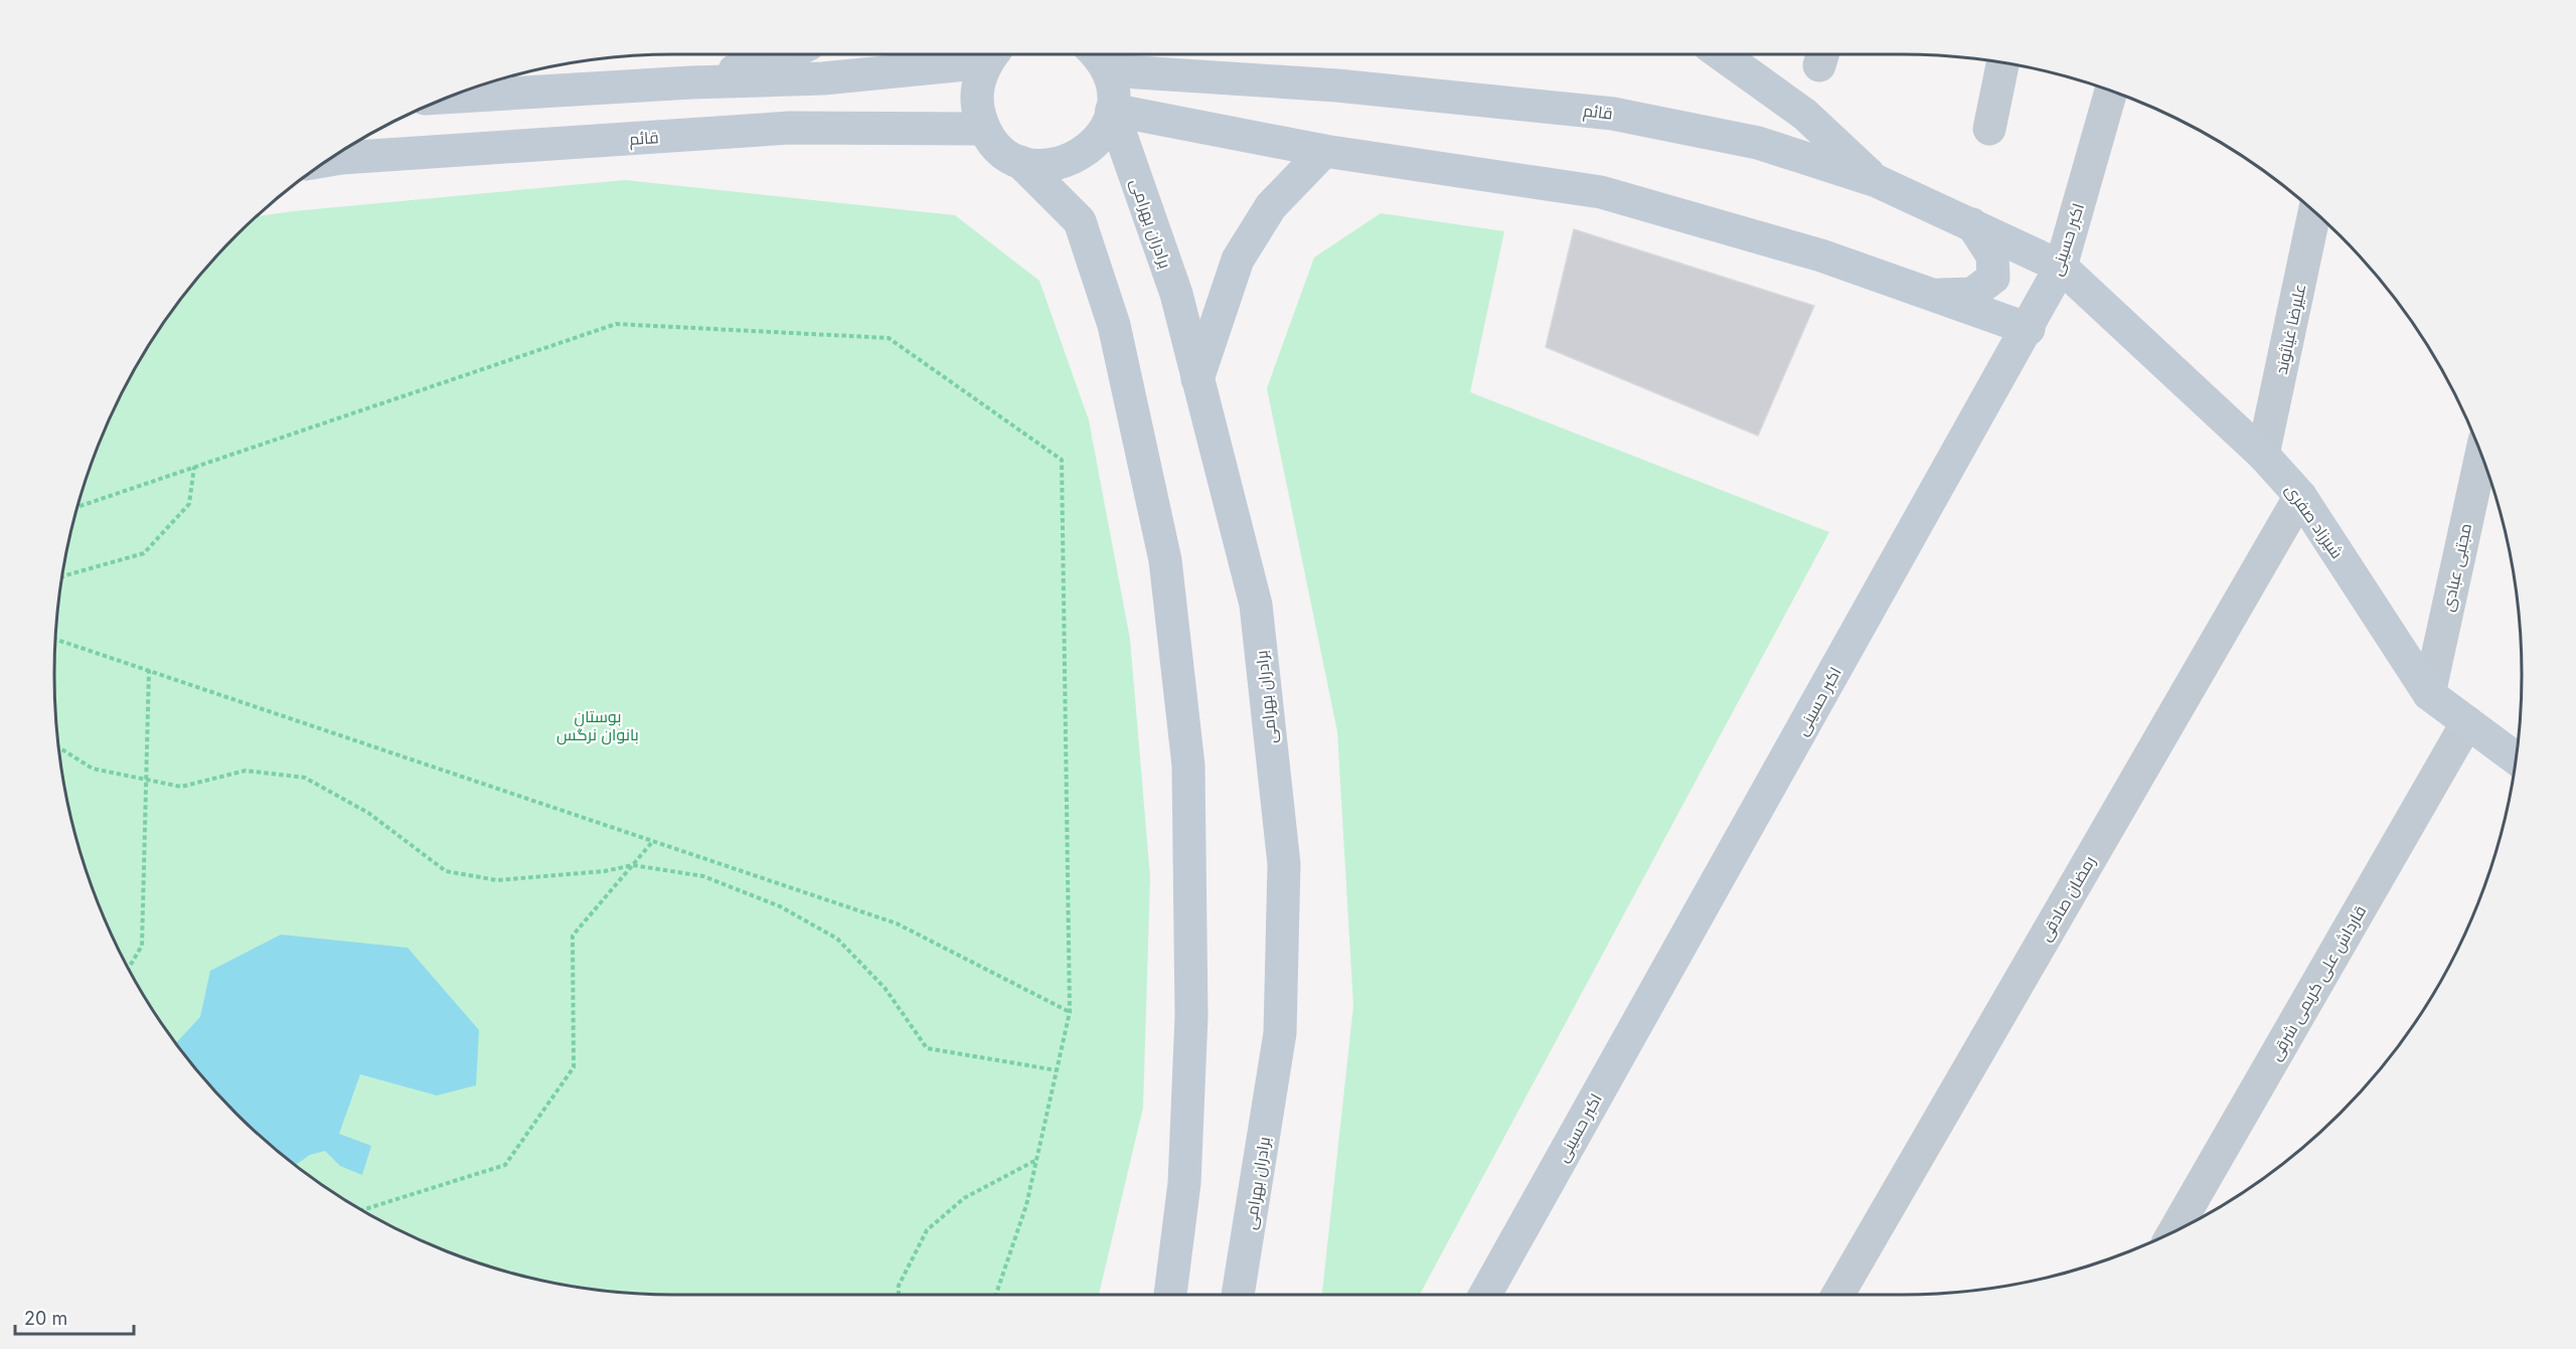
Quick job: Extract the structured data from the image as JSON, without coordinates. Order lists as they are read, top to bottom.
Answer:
{
  "streets": {
    "main road": [
      "قائم",
      "برادران بهرامی",
      "اکبر حسینی",
      "شیرزاد صفری"
    ],
    "street": [
      "علیرضا غیاثوند",
      "مجتبی عبادی",
      "رمضان صادقی",
      "قارداش علی کریمی شرقی"
    ]
  },
  "crossings": [
    ["قائم", "اکبر حسینی"],
    ["قائم", "شیرزاد صفری"],
    ["اکبر حسینی", "شیرزاد صفری"],
    ["علیرضا غیاثوند", "شیرزاد صفری"],
    ["شیرزاد صفری", "مجتبی عبادی"],
    ["شیرزاد صفری", "رمضان صادقی"],
    ["شیرزاد صفری", "قارداش علی کریمی شرقی"]
  ],
  "parks": ["بوستان بانوان نرگس"],
  "scale_bar": "20 m"
}
